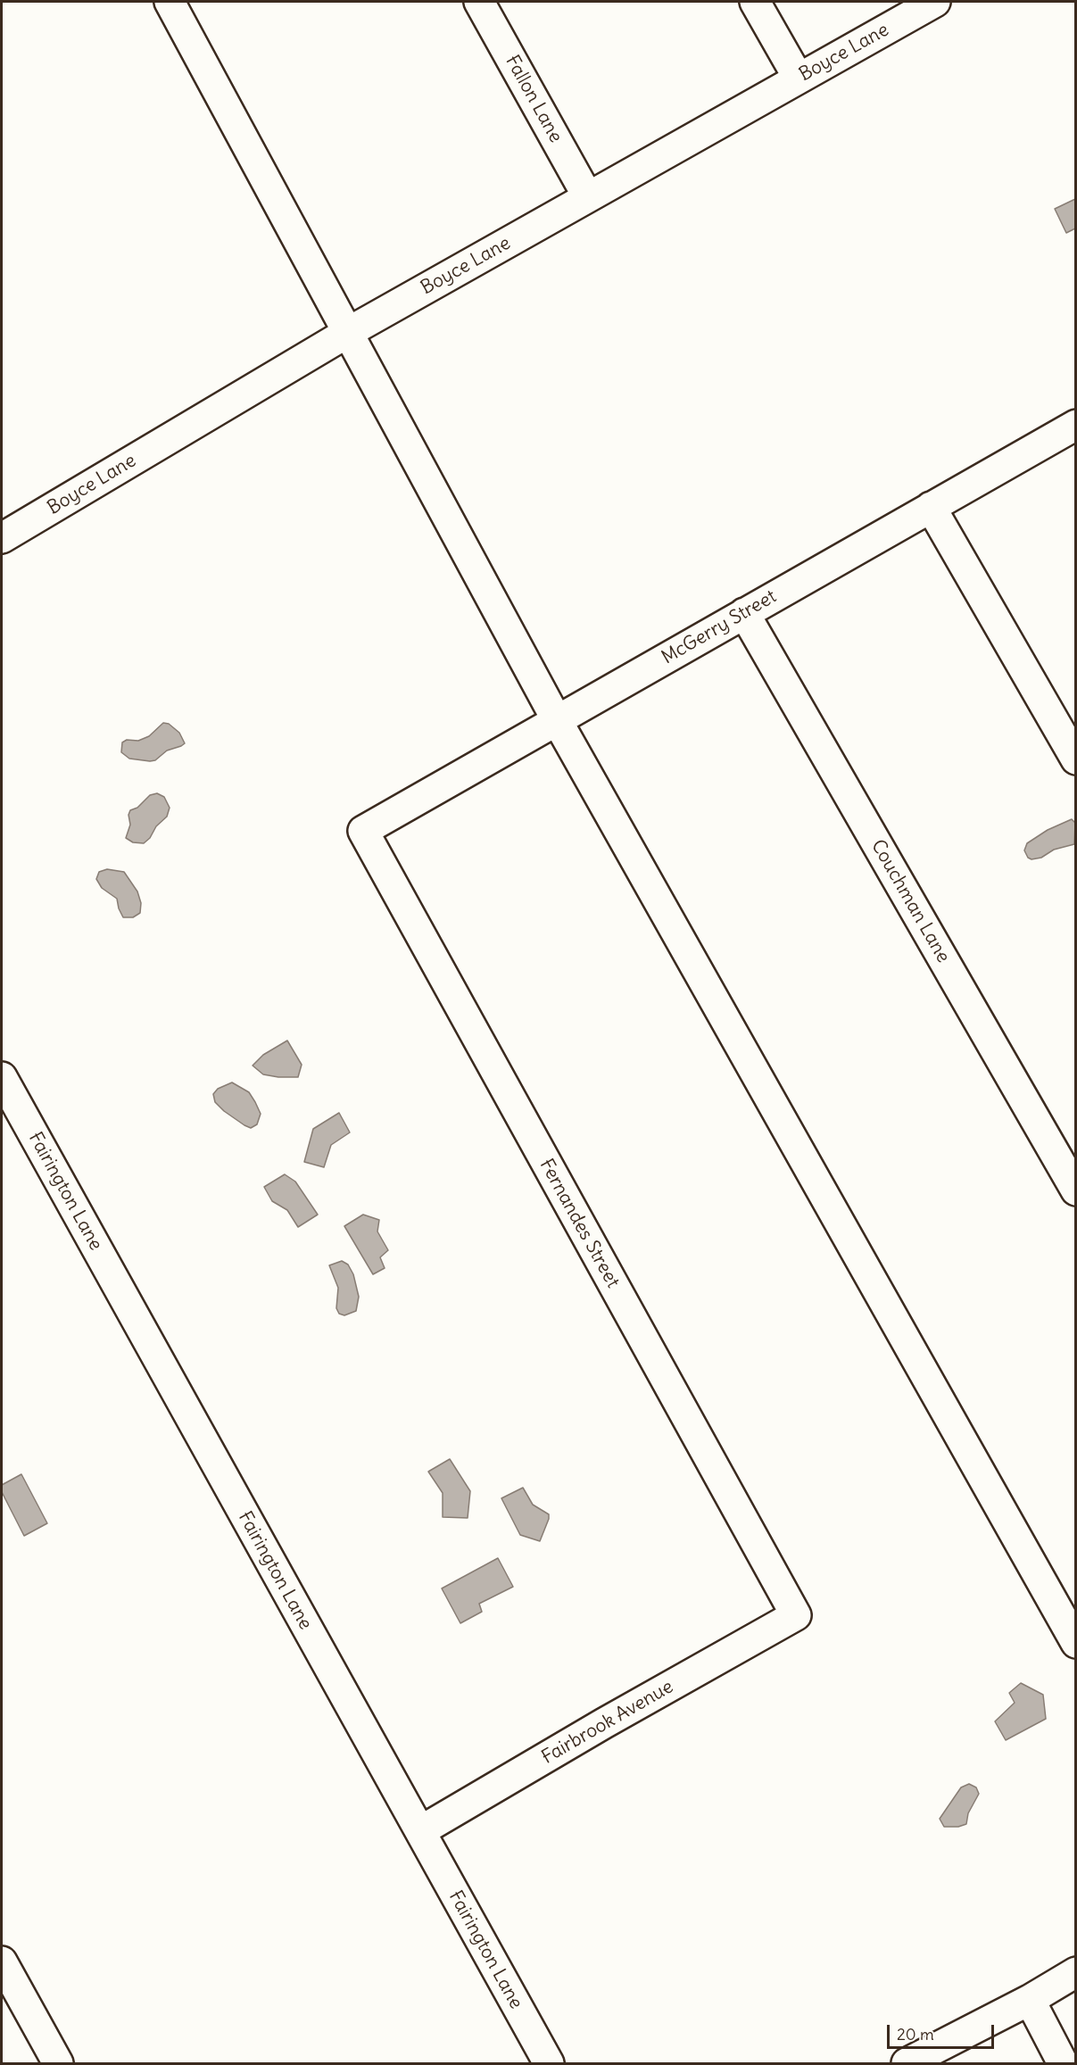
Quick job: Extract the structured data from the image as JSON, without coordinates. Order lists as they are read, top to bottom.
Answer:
{
  "streets": {
    "street": [
      "Boyce Lane",
      "Fallon Lane",
      "McGerry Street",
      "Couchman Lane",
      "Fairington Lane",
      "Fernandes Street",
      "Fairbrook Avenue"
    ]
  },
  "crossings": [
    ["Boyce Lane", "Fallon Lane"],
    ["McGerry Street", "Couchman Lane"],
    ["McGerry Street", "Fernandes Street"],
    ["Fairington Lane", "Fairbrook Avenue"],
    ["Fernandes Street", "Fairbrook Avenue"]
  ],
  "scale_bar": "20 m"
}
